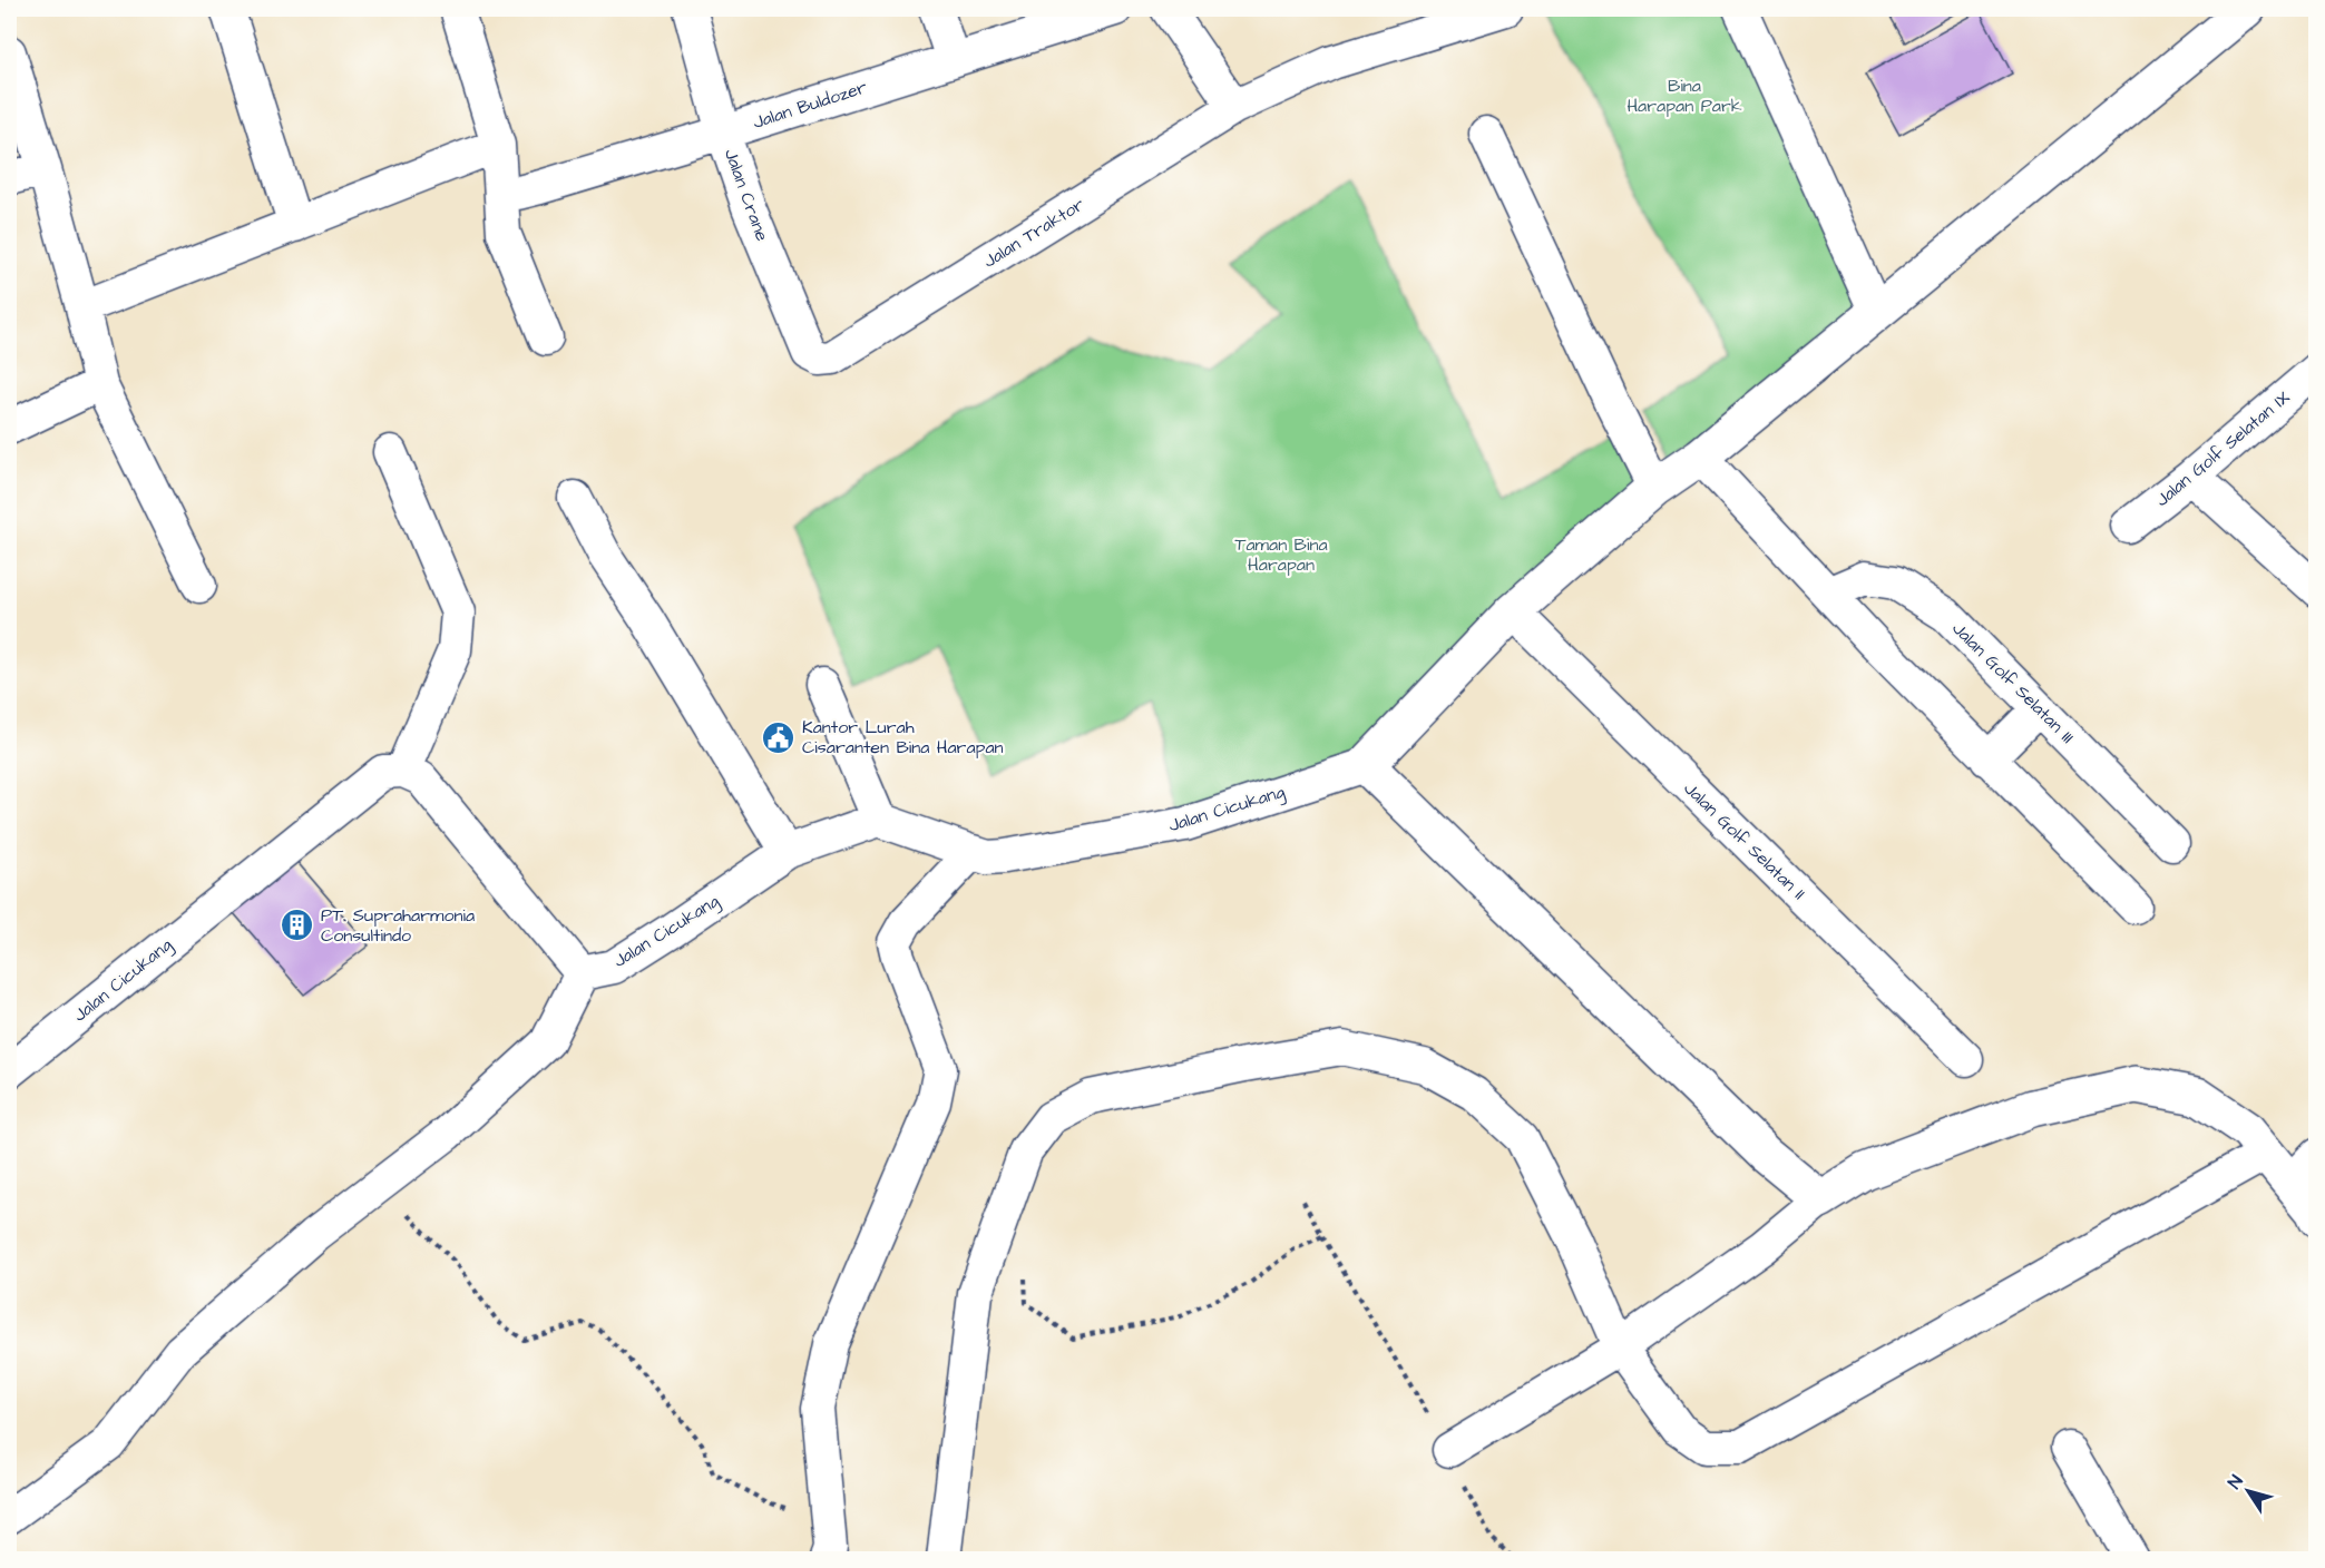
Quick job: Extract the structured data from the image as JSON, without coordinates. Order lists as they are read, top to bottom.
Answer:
{
  "streets": {
    "street": [
      "Jalan Buldozer",
      "Jalan Crane",
      "Jalan Traktor",
      "Jalan Golf Selatan IX",
      "Jalan Golf Selatan III",
      "Jalan Cicukang",
      "Jalan Golf Selatan II"
    ]
  },
  "crossings": [
    ["Jalan Buldozer", "Jalan Crane"],
    ["Jalan Crane", "Jalan Traktor"]
  ],
  "parks": ["Bina Harapan Park", "Taman Bina Harapan"],
  "places": {
    "public building": ["Kantor Lurah Cisaranten Bina Harapan"],
    "building": ["PT. Supraharmonia Consultindo"]
  },
  "north": "top left"
}
